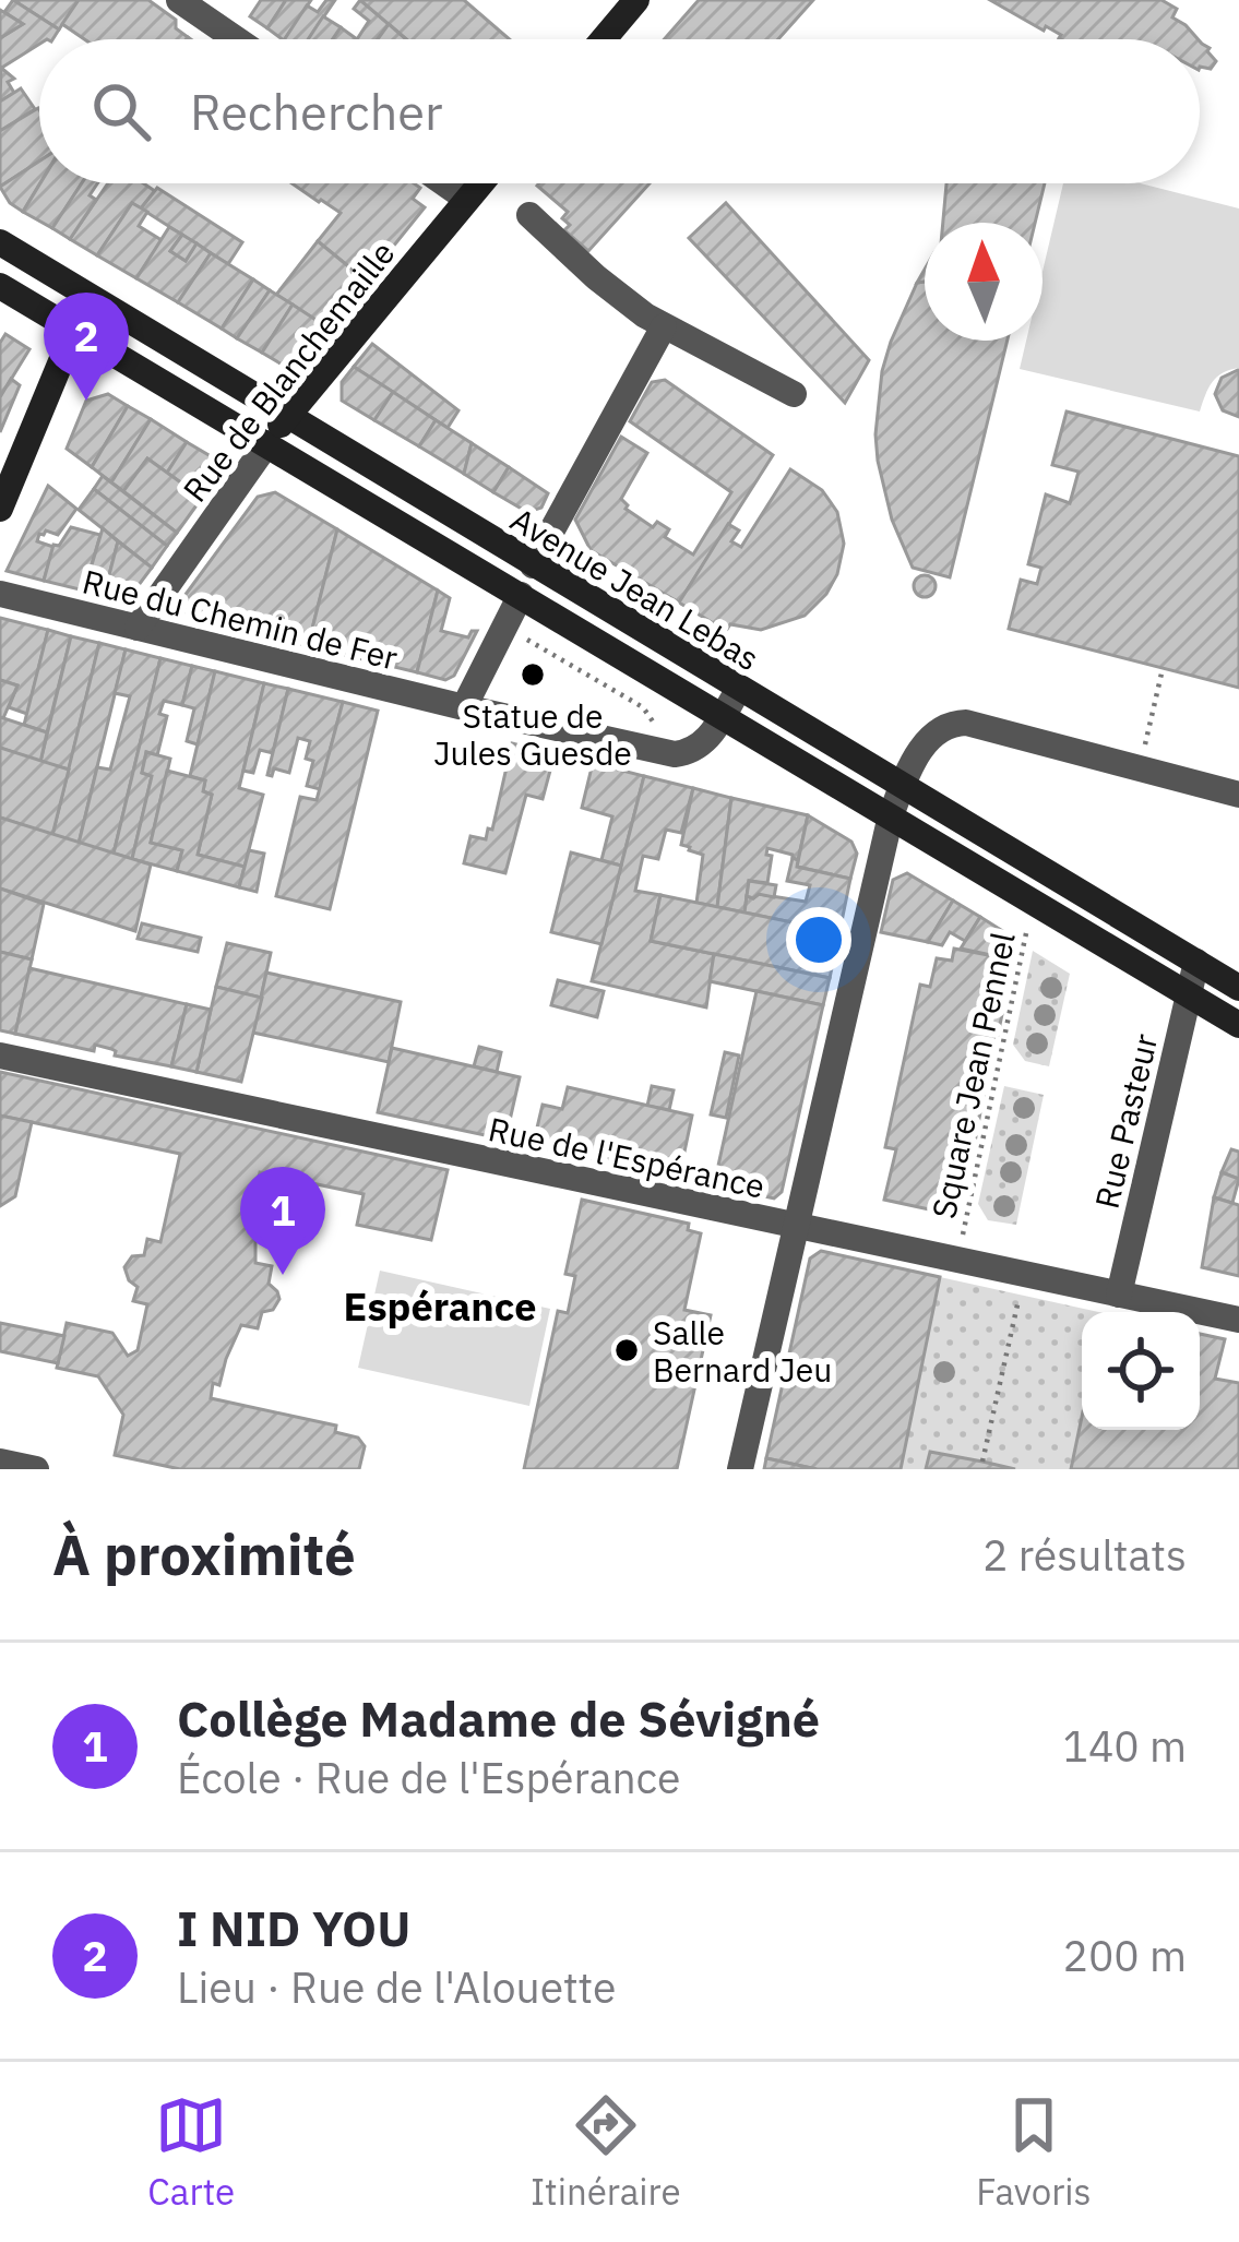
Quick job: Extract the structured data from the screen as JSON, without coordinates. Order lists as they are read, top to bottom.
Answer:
{
  "streets": {
    "main road": ["Rue de Blanchemaille", "Avenue Jean Lebas"],
    "street": ["Rue du Chemin de Fer", "Rue Pasteur", "Rue de l'Espérance"],
    "path": ["Square Jean Pennel"]
  },
  "crossings": [
    ["Rue de Blanchemaille", "Avenue Jean Lebas"],
    ["Rue de Blanchemaille", "Rue du Chemin de Fer"],
    ["Avenue Jean Lebas", "Square Jean Pennel"],
    ["Avenue Jean Lebas", "Rue Pasteur"],
    ["Square Jean Pennel", "Rue de l'Espérance"],
    ["Rue Pasteur", "Rue de l'Espérance"]
  ],
  "districts": ["Espérance"],
  "places": ["Statue de Jules Guesde", "Salle Bernard Jeu"],
  "north": "top",
  "page": {
    "search": "Rechercher",
    "pins": ["2", "1"],
    "heading": ["À proximité", "2 résultats"],
    "list": [
      {
        "mark": "1",
        "name": "Collège Madame de Sévigné",
        "note": "École · Rue de l'Espérance",
        "value": "140 m"
      },
      {
        "mark": "2",
        "name": "I NID YOU",
        "note": "Lieu · Rue de l'Alouette",
        "value": "200 m"
      }
    ],
    "nav": ["Carte", "Itinéraire", "Favoris"]
  }
}
